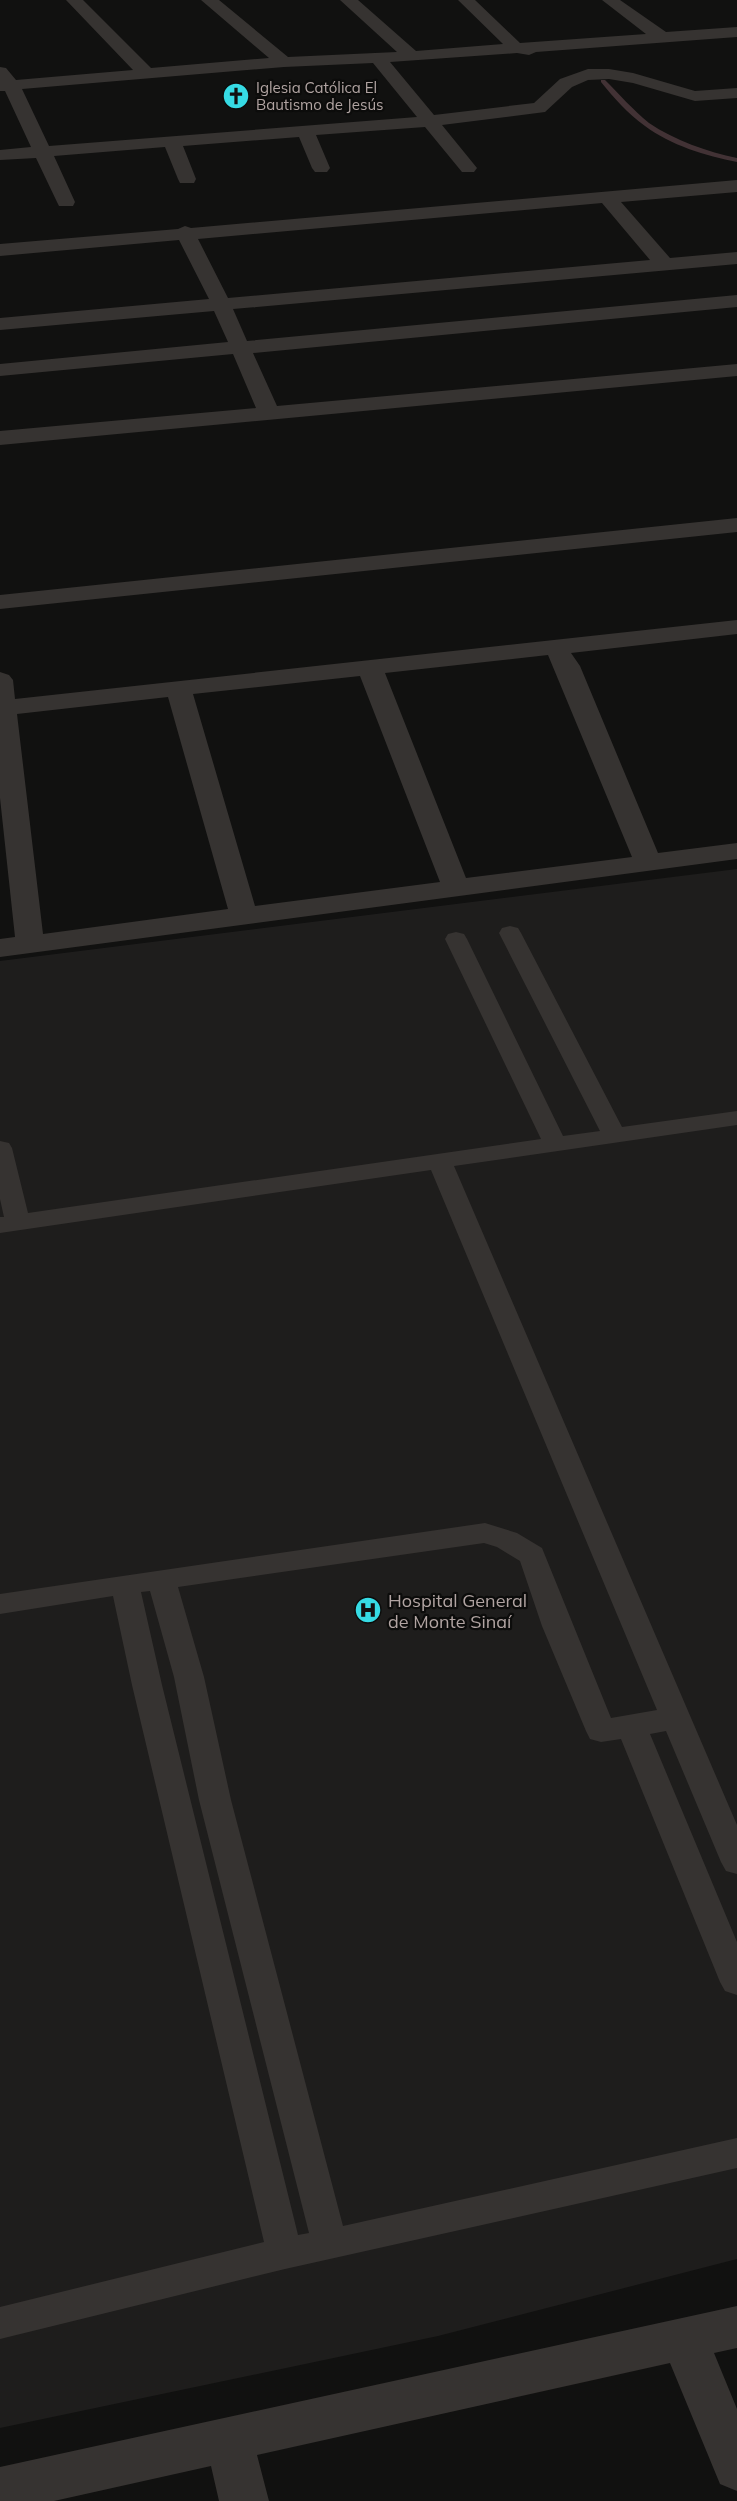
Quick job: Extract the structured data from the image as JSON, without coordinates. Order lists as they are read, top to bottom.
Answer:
{
  "places": {
    "church": ["Iglesia Católica El Bautismo de Jesús"],
    "hospital": ["Hospital General de Monte Sinaí"]
  }
}
